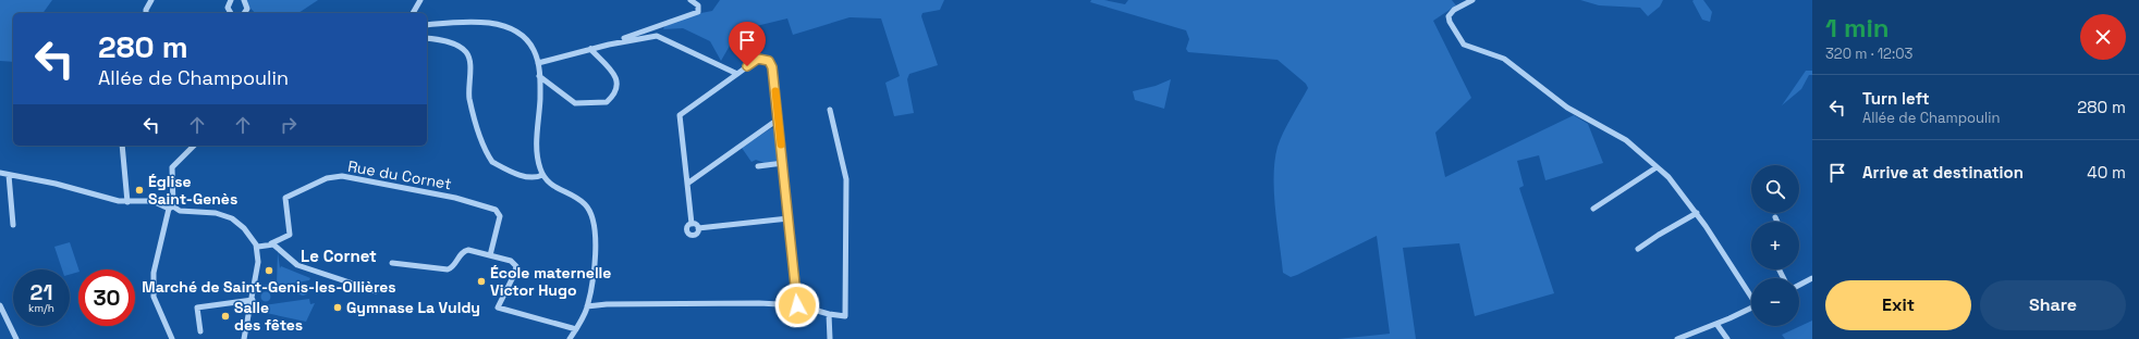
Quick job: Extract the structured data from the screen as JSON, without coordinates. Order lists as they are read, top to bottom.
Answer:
{
  "streets": {
    "street": ["Rue du Cornet"]
  },
  "districts": ["Le Cornet"],
  "places": [
    "Église Saint-Genès",
    "Marché de Saint-Genis-les-Ollières",
    "École maternelle Victor Hugo",
    "Gymnase La Vuldy",
    "Salle des fêtes"
  ],
  "page": {
    "heading": ["1 min", "320 m · 12:03"],
    "turn": ["280 m", "Allée de Champoulin"],
    "list": [
      {
        "name": "Turn left",
        "note": "Allée de Champoulin",
        "value": "280 m"
      },
      {
        "name": "Arrive at destination",
        "value": "40 m"
      }
    ],
    "map_buttons": ["+", "−"],
    "speed": "21 km/h",
    "limit": "30",
    "buttons": ["Exit", "Share"]
  }
}
